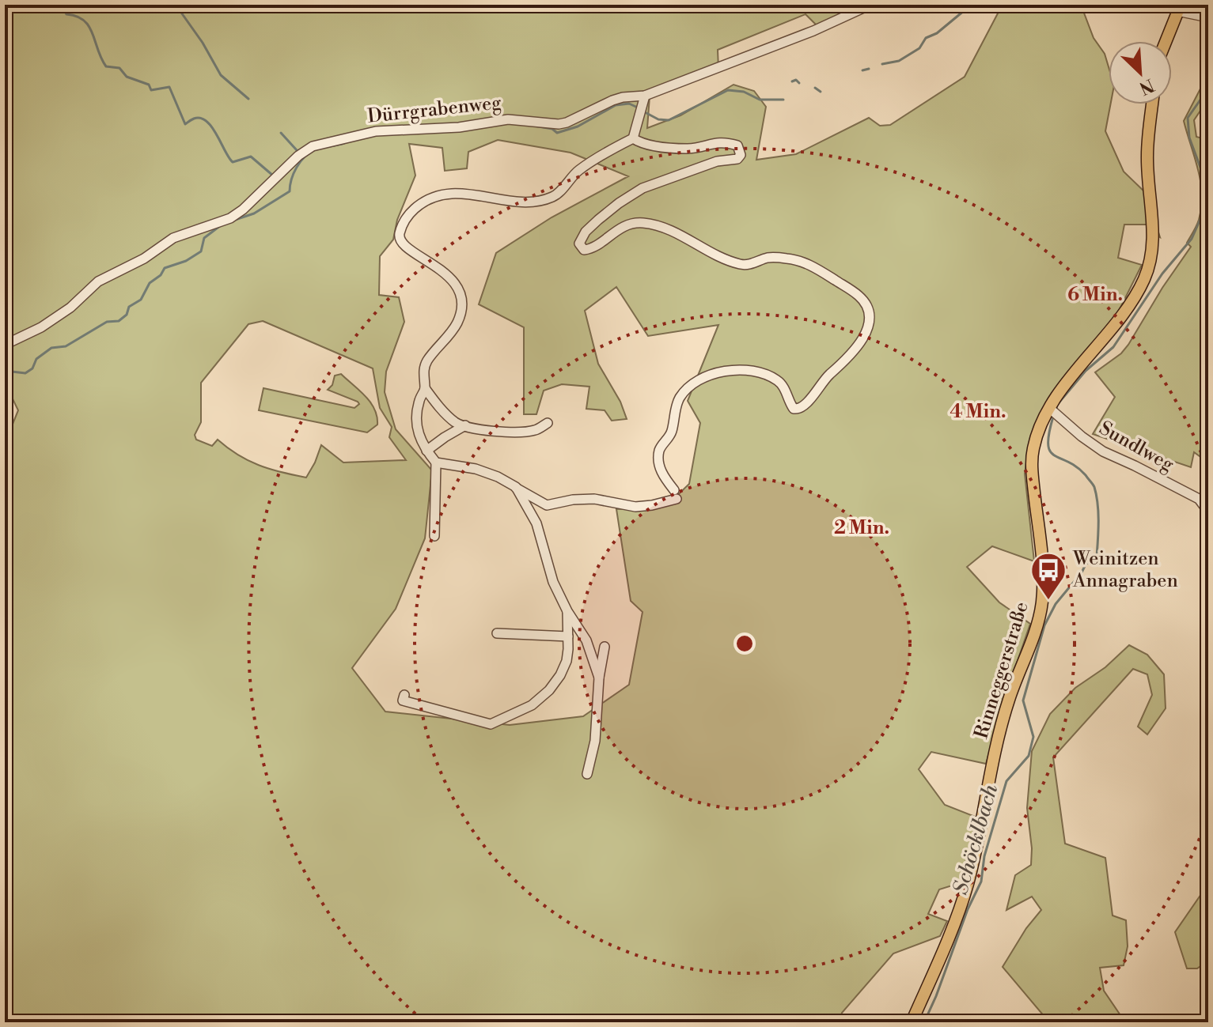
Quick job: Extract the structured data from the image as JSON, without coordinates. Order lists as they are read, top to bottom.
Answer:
{
  "streets": {
    "main road": ["Rinneggerstraße"],
    "street": ["Dürrgrabenweg", "Sundlweg"]
  },
  "crossings": [
    ["Sundlweg", "Rinneggerstraße"]
  ],
  "water": ["Schöcklbach"],
  "places": {
    "bus stop": ["Weinitzen Annagraben"]
  },
  "north": "bottom right",
  "rings": ["6 Min.", "4 Min.", "2 Min."]
}
